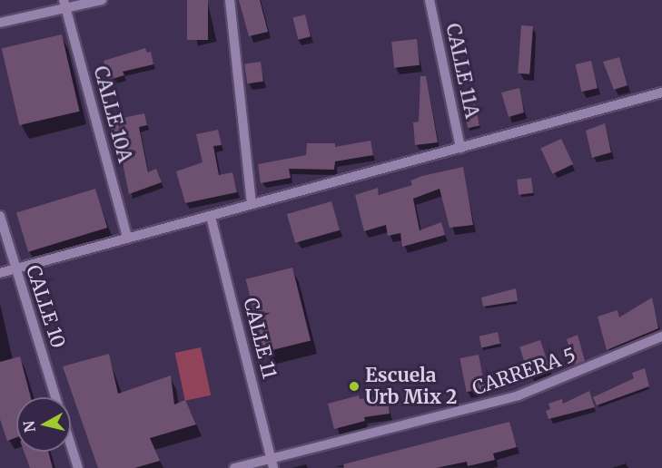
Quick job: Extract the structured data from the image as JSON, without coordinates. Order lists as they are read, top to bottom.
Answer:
{
  "streets": {
    "street": [
      "CALLE 11A",
      "CALLE 10A",
      "CALLE 10",
      "CALLE 11",
      "CARRERA 5"
    ]
  },
  "crossings": [
    ["CALLE 11", "CARRERA 5"]
  ],
  "places": ["Escuela Urb Mix 2"],
  "north": "left"
}
